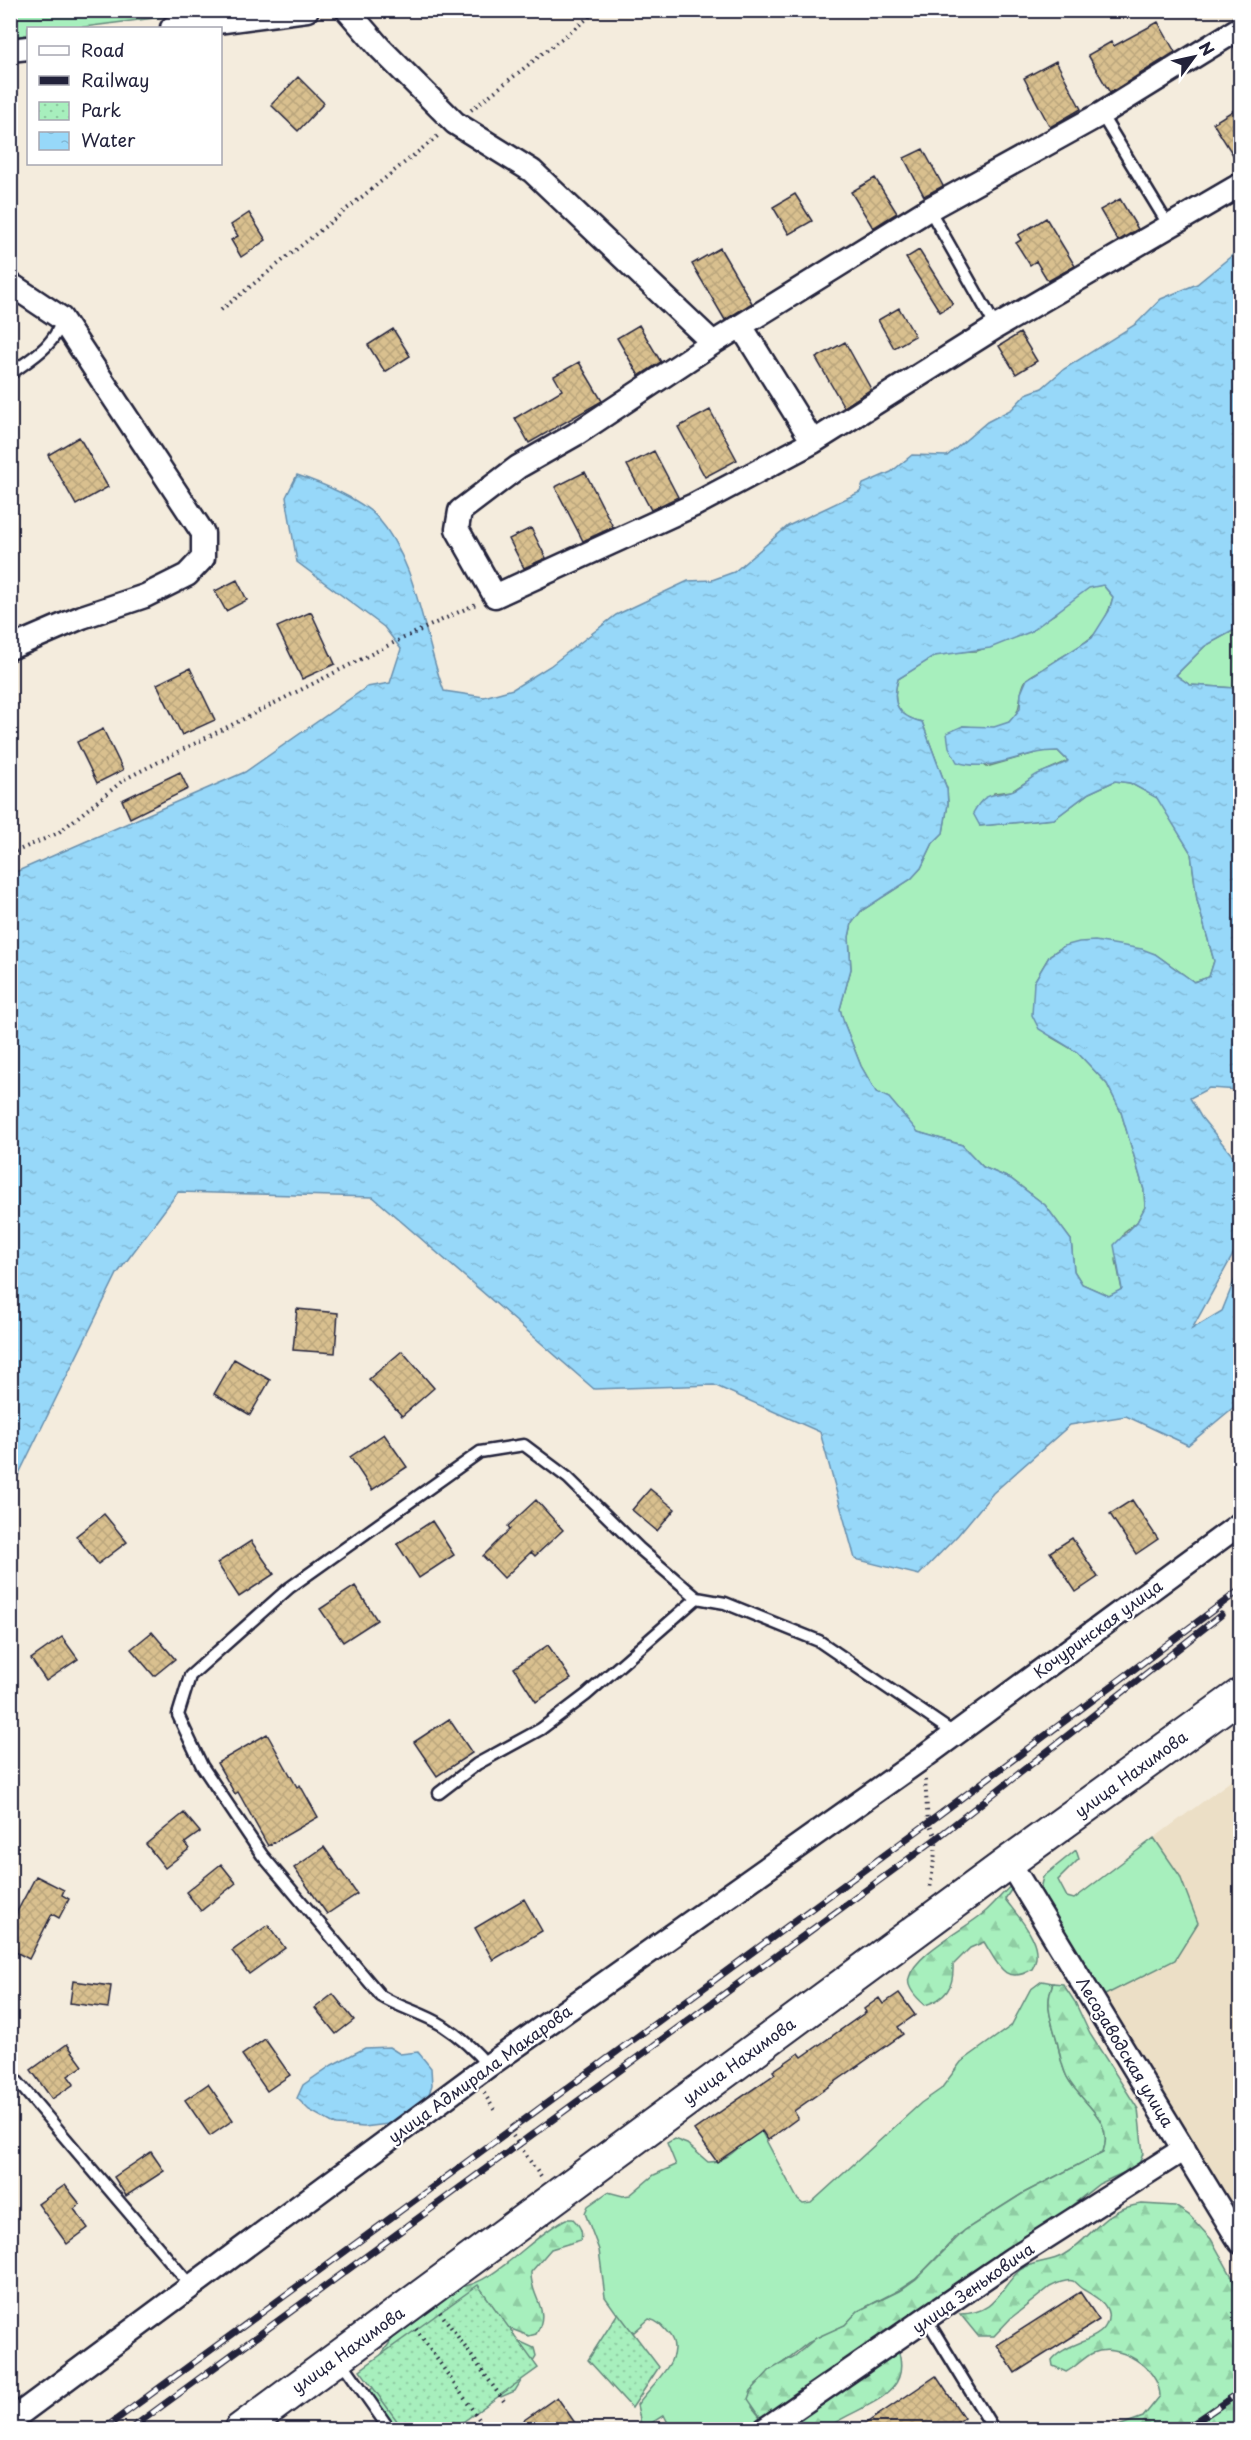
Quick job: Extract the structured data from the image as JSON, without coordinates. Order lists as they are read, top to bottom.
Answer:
{
  "streets": {
    "main road": ["улица Нахимова"],
    "street": [
      "Кочуринская улица",
      "Лесозаводская улица",
      "улица Адмирала Макарова",
      "улица Зеньковича"
    ]
  },
  "crossings": [
    ["Кочуринская улица", "улица Адмирала Макарова"],
    ["улица Нахимова", "Лесозаводская улица"],
    ["Лесозаводская улица", "улица Зеньковича"]
  ],
  "legend": [
    "Road",
    "Railway",
    "Park",
    "Water"
  ],
  "north": "top right"
}
